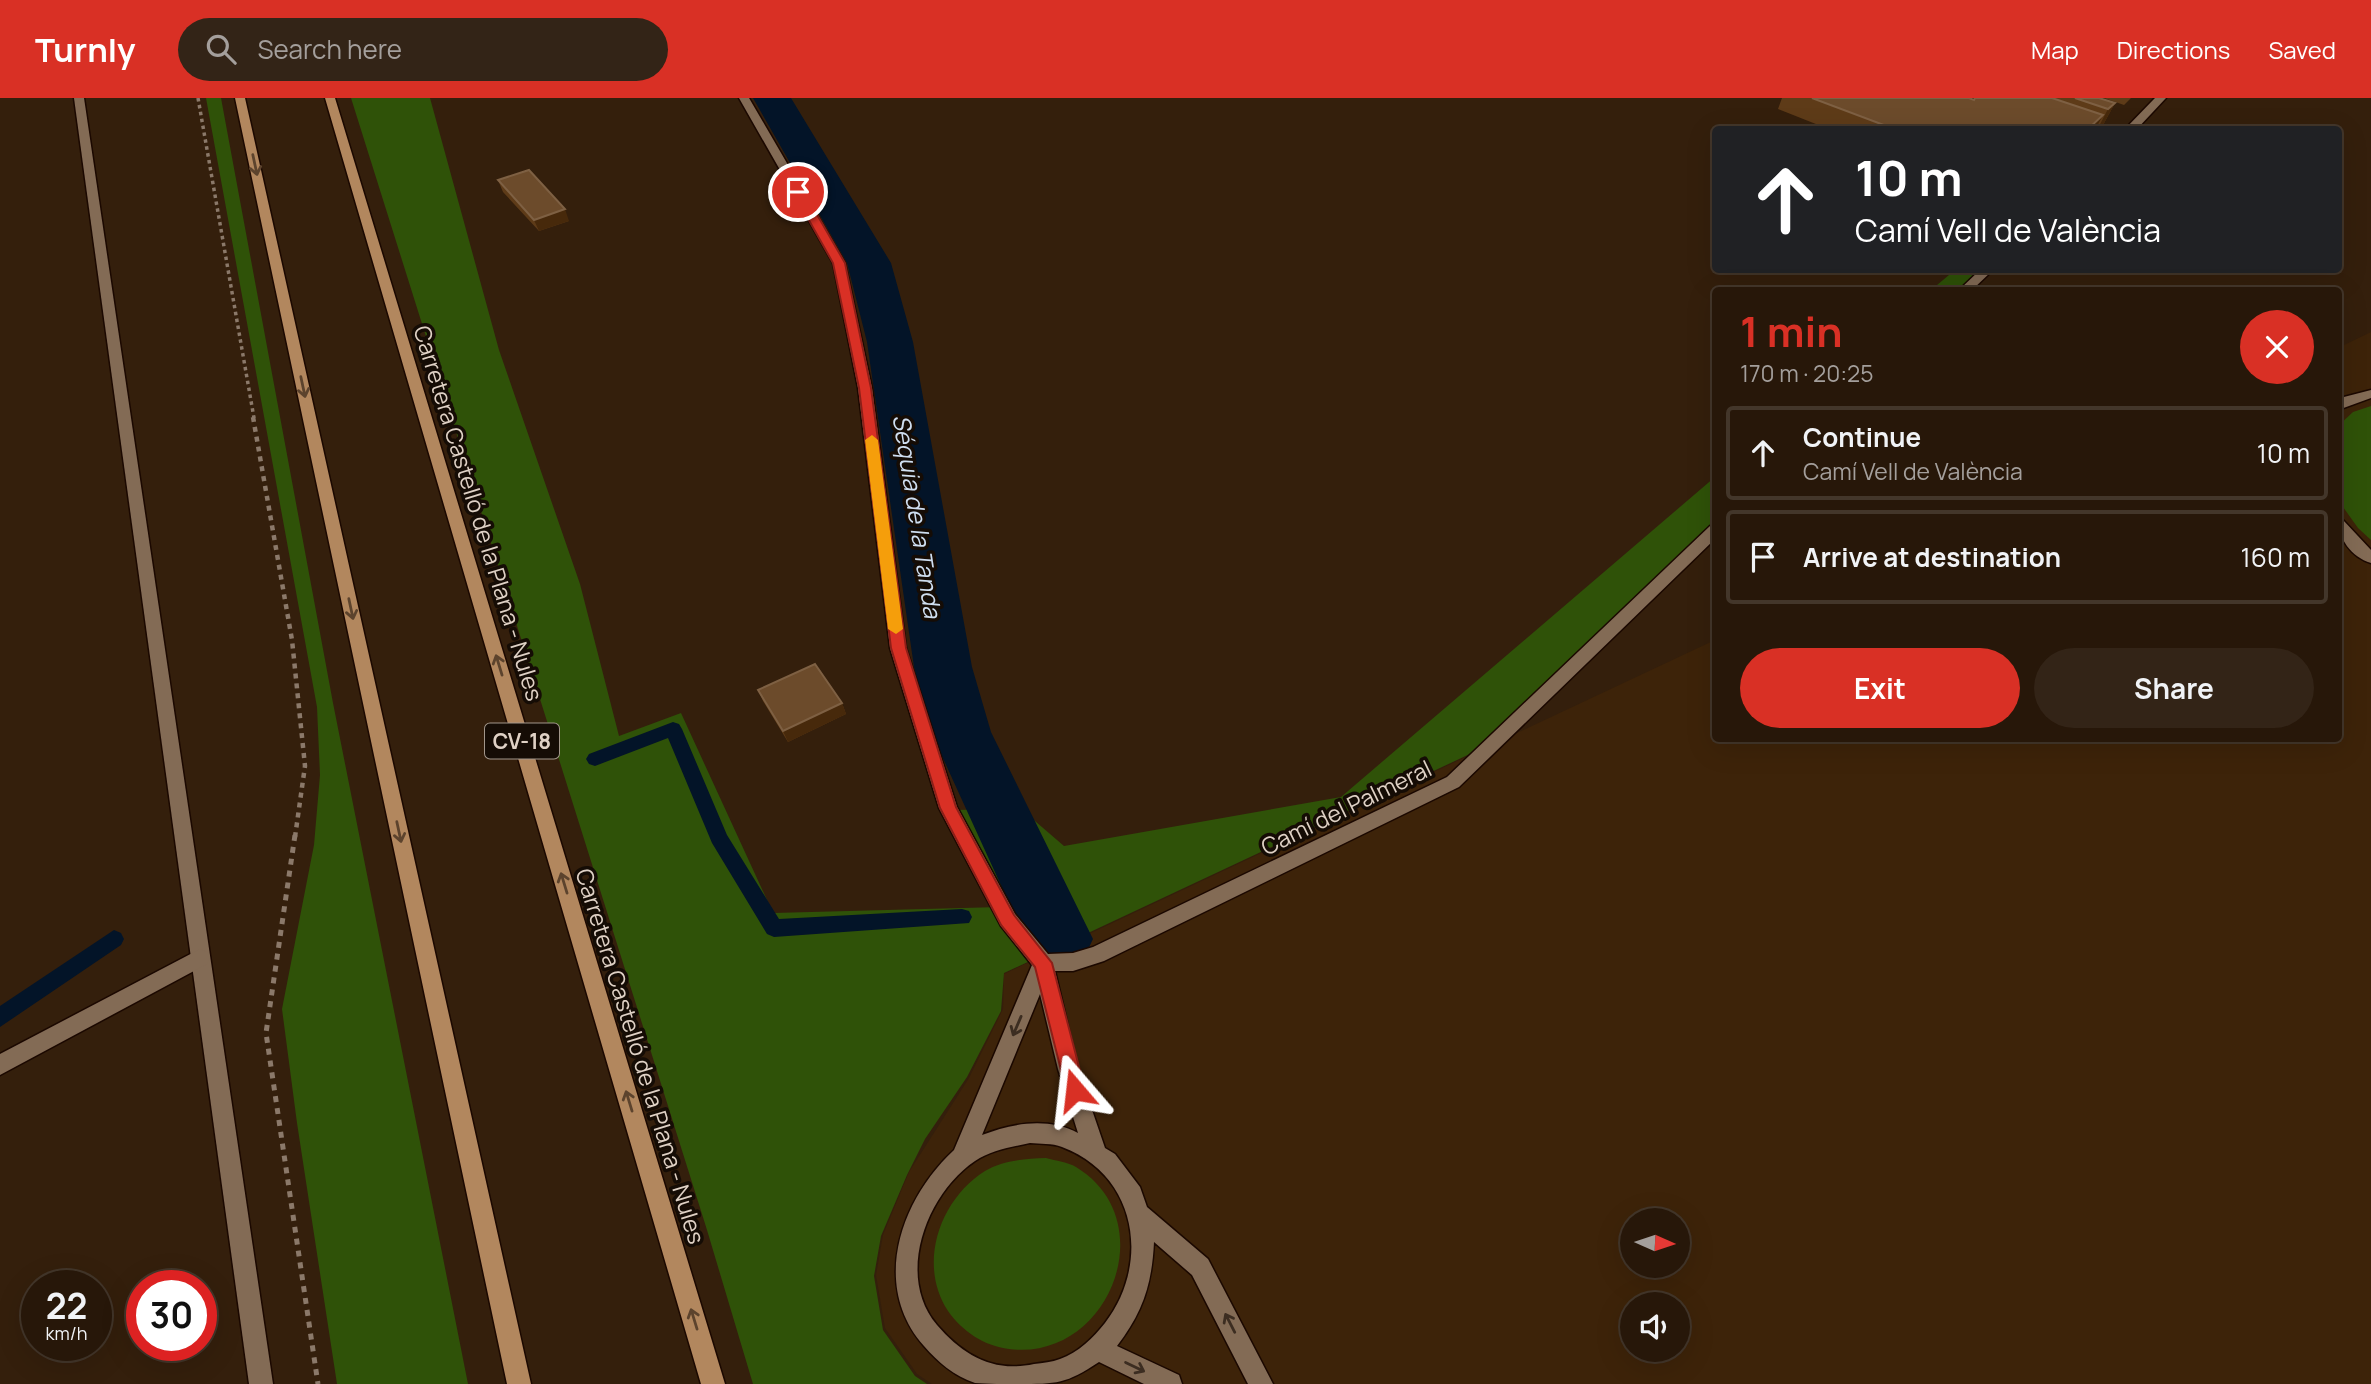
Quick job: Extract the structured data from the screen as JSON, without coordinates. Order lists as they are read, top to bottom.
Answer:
{
  "streets": {
    "main road": ["Carretera Castelló de la Plana - Nules", "CV-18"],
    "street": ["Camí del Palmeral"]
  },
  "water": ["Séquia de la Tanda"],
  "north": "right",
  "page": {
    "header": "Turnly",
    "search": "Search here",
    "nav": ["Map", "Directions", "Saved"],
    "turn": ["10 m", "Camí Vell de València"],
    "heading": ["1 min", "170 m · 20:25"],
    "list": [
      {
        "name": "Continue",
        "note": "Camí Vell de València",
        "value": "10 m"
      },
      {
        "name": "Arrive at destination",
        "value": "160 m"
      }
    ],
    "buttons": ["Exit", "Share"],
    "speed": "22 km/h",
    "limit": "30"
  }
}
